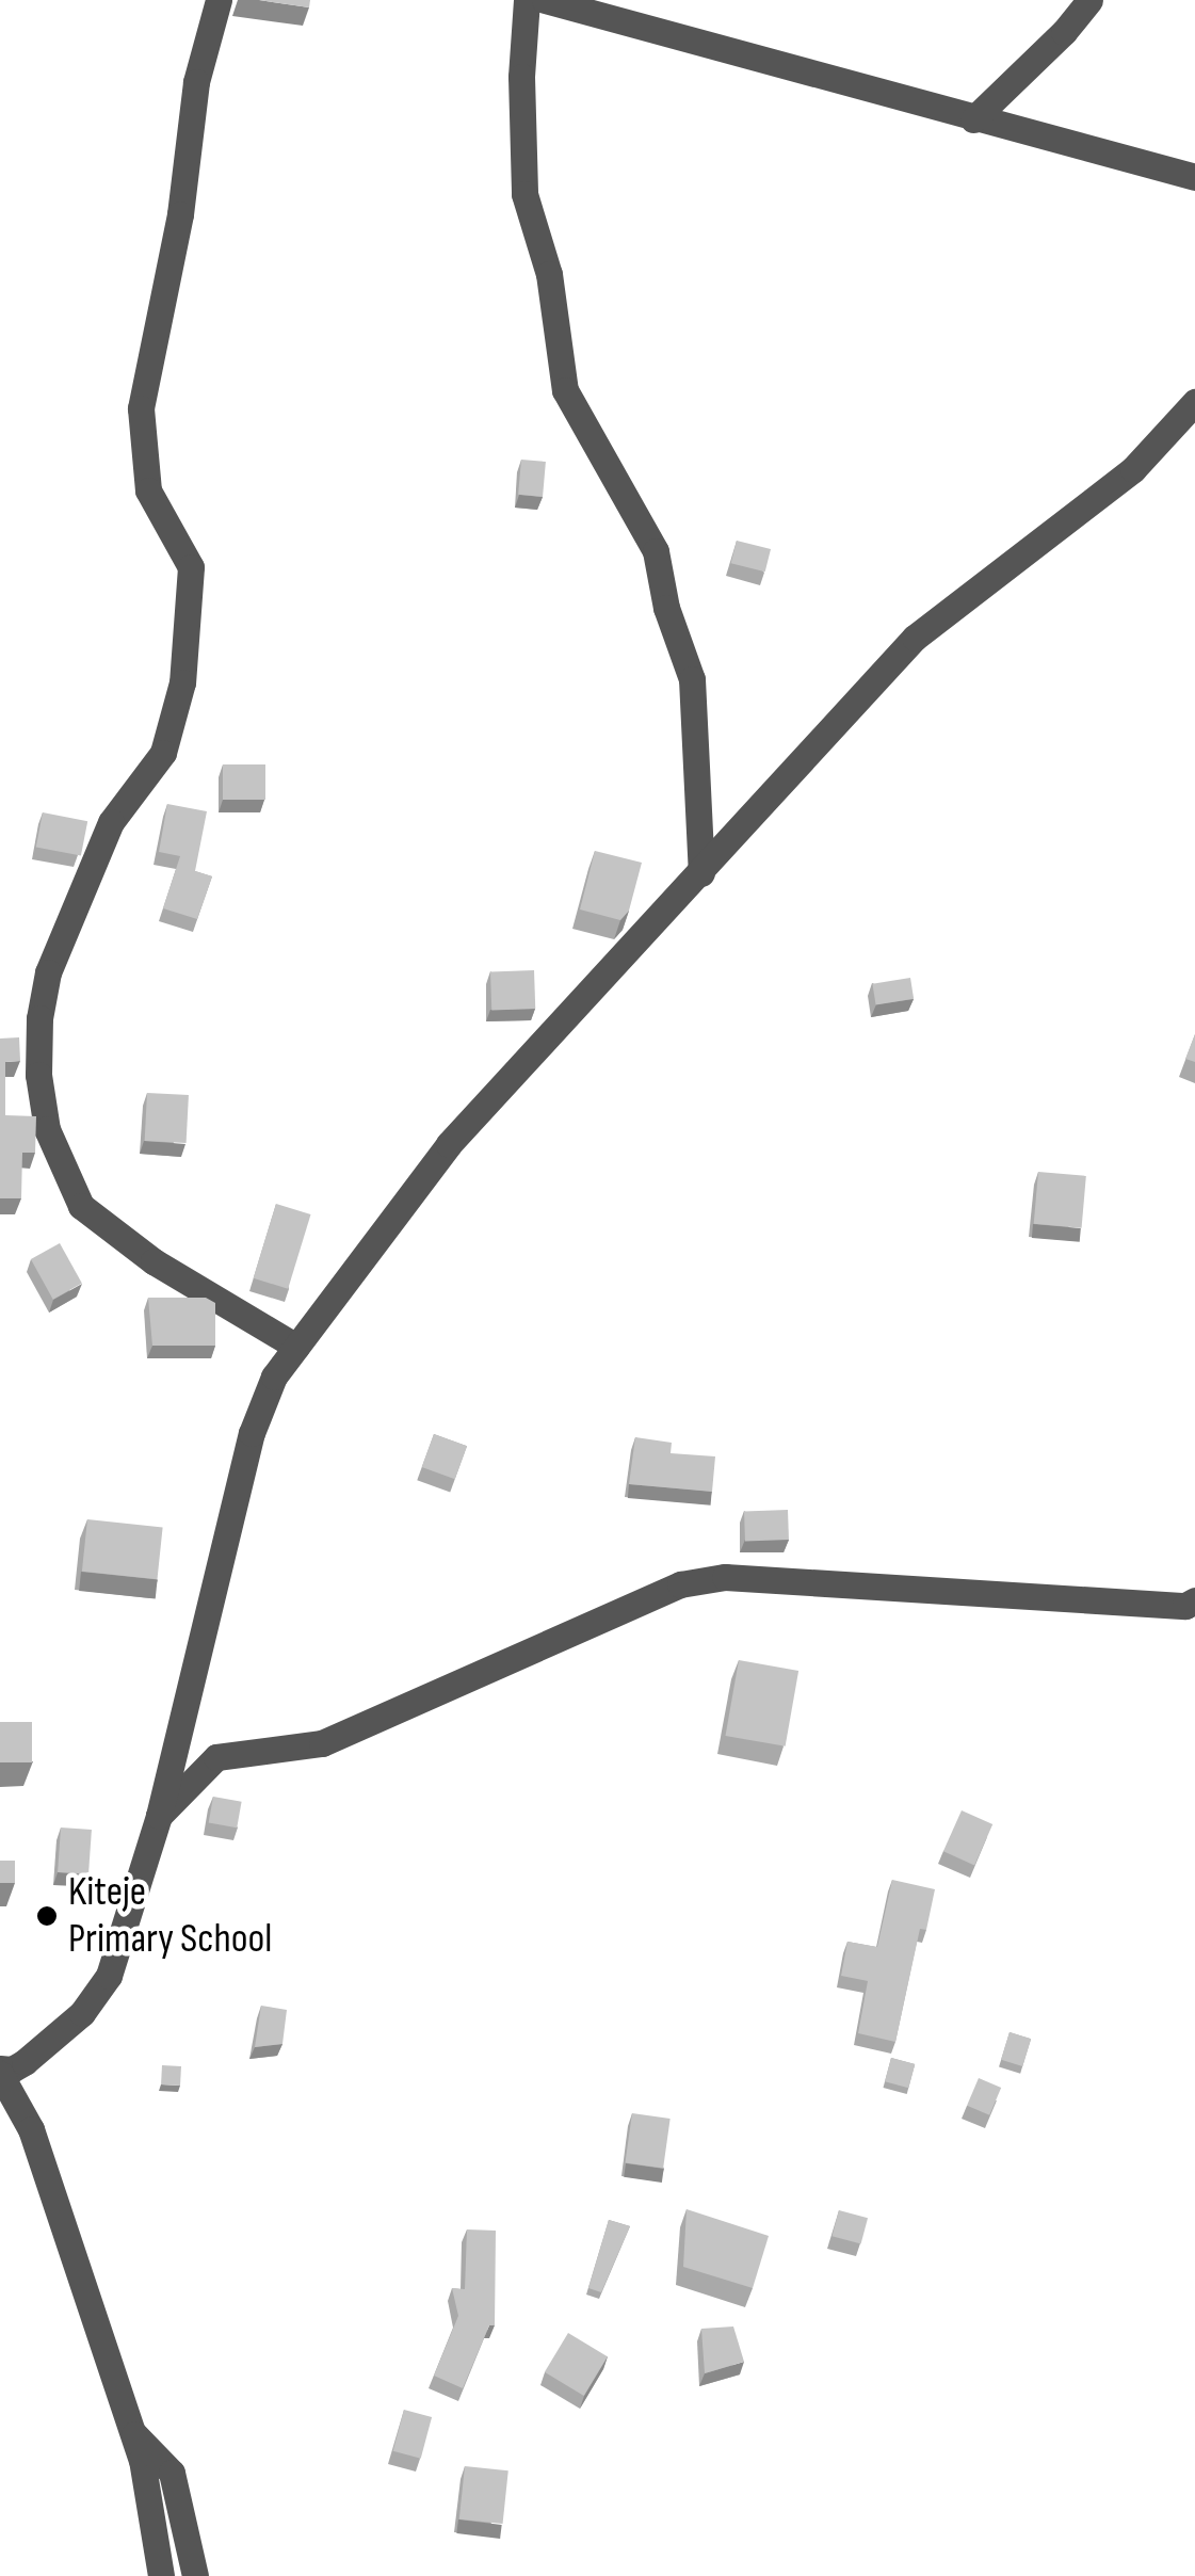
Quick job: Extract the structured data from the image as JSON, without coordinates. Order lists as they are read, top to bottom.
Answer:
{
  "places": ["Kiteje Primary School"]
}
